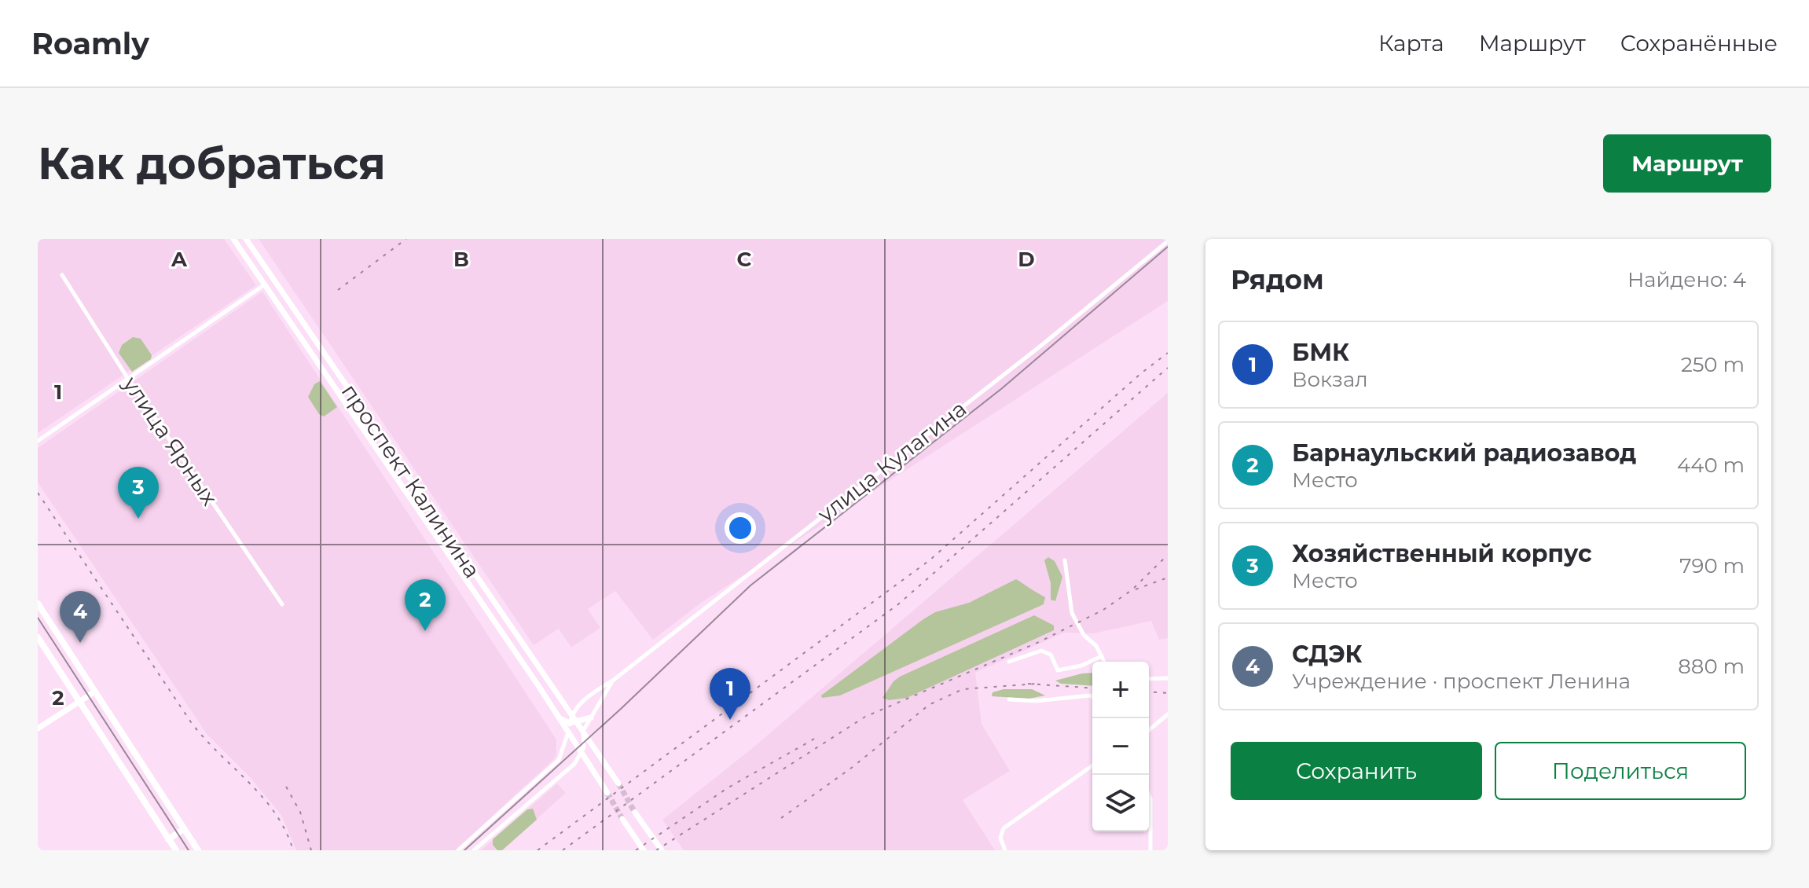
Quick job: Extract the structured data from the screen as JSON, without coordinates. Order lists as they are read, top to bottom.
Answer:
{
  "streets": {
    "main road": ["проспект Калинина"],
    "street": ["улица Ярных", "улица Кулагина"]
  },
  "crossings": [
    ["улица Кулагина", "проспект Калинина"]
  ],
  "page": {
    "header": "Roamly",
    "nav": ["Карта", "Маршрут", "Сохранённые"],
    "buttons": [
      "Маршрут",
      ["Сохранить", "Поделиться"]
    ],
    "title": "Как добраться",
    "heading": ["Рядом", "Найдено: 4"],
    "list": [
      {
        "mark": "1",
        "name": "БМК",
        "note": "Вокзал",
        "value": "250 m"
      },
      {
        "mark": "2",
        "name": "Барнаульский радиозавод",
        "note": "Место",
        "value": "440 m"
      },
      {
        "mark": "3",
        "name": "Хозяйственный корпус",
        "note": "Место",
        "value": "790 m"
      },
      {
        "mark": "4",
        "name": "СДЭК",
        "note": "Учреждение · проспект Ленина",
        "value": "880 m"
      }
    ],
    "pins": [
      "3",
      "2",
      "4",
      "1"
    ],
    "map_buttons": ["+", "−"]
  },
  "grid": {
    "columns": [
      "A",
      "B",
      "C",
      "D"
    ],
    "rows": ["1", "2"]
  }
}
